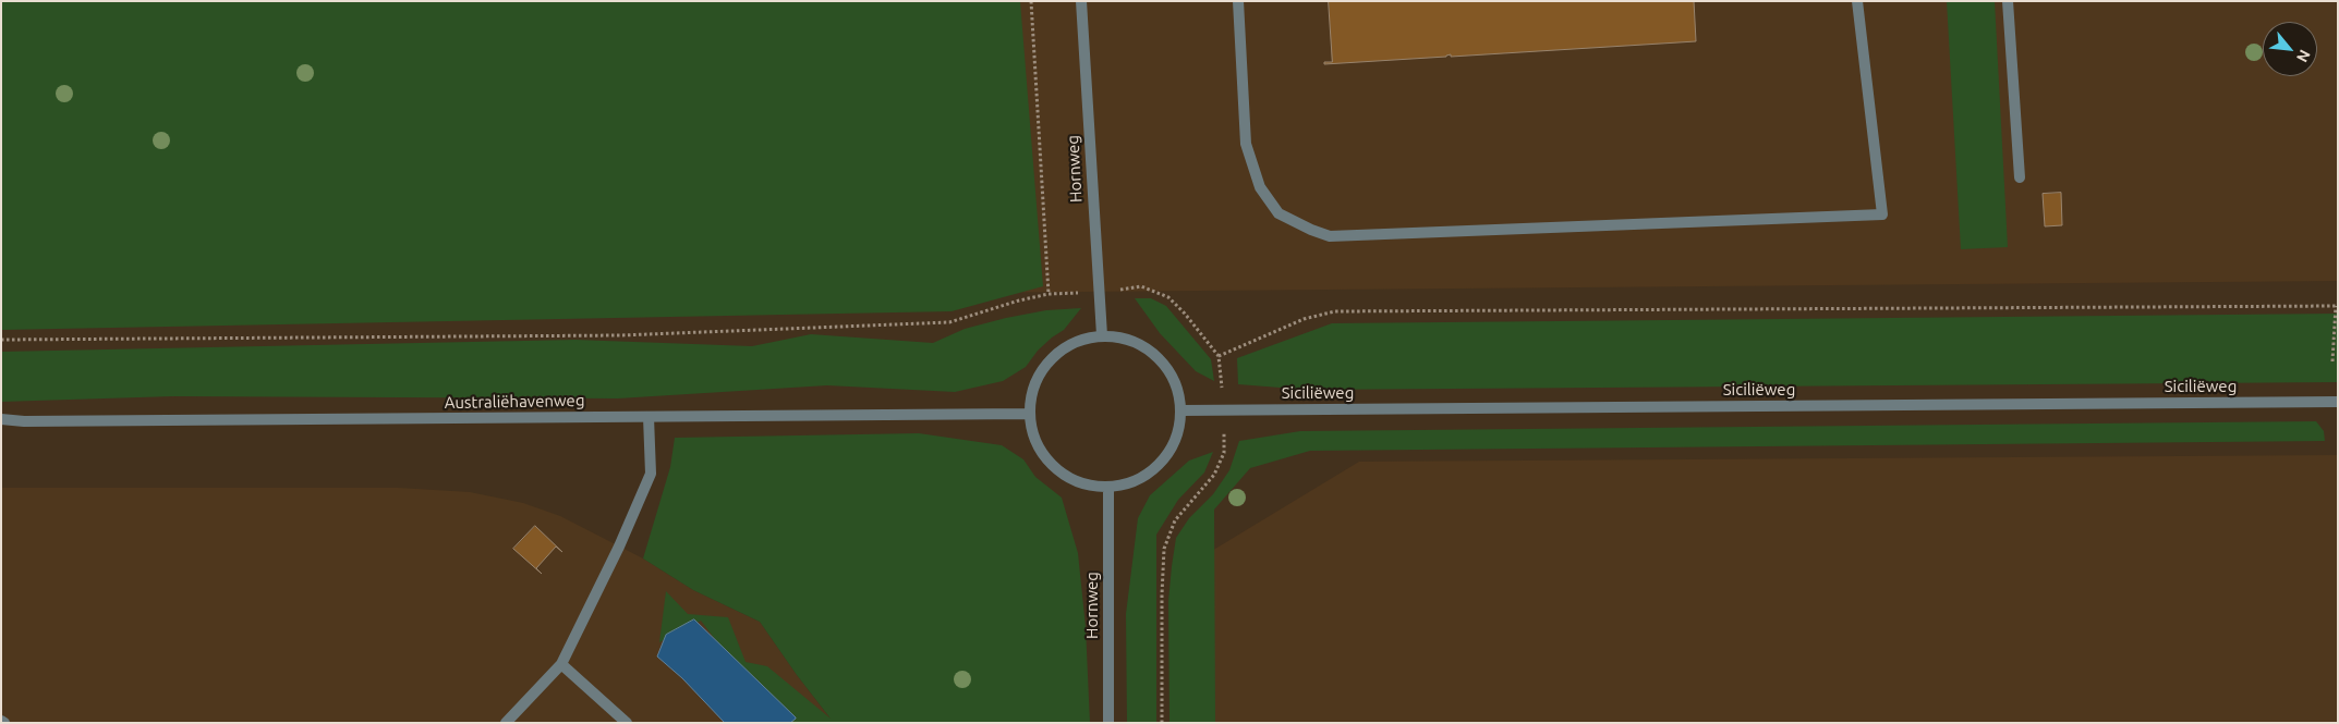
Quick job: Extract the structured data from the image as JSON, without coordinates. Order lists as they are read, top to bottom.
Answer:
{
  "streets": {
    "street": ["Hornweg", "Siciliëweg", "Australiëhavenweg"]
  },
  "crossings": [
    ["Hornweg", "Siciliëweg"],
    ["Hornweg", "Australiëhavenweg"],
    ["Siciliëweg", "Australiëhavenweg"]
  ],
  "north": "bottom right"
}
